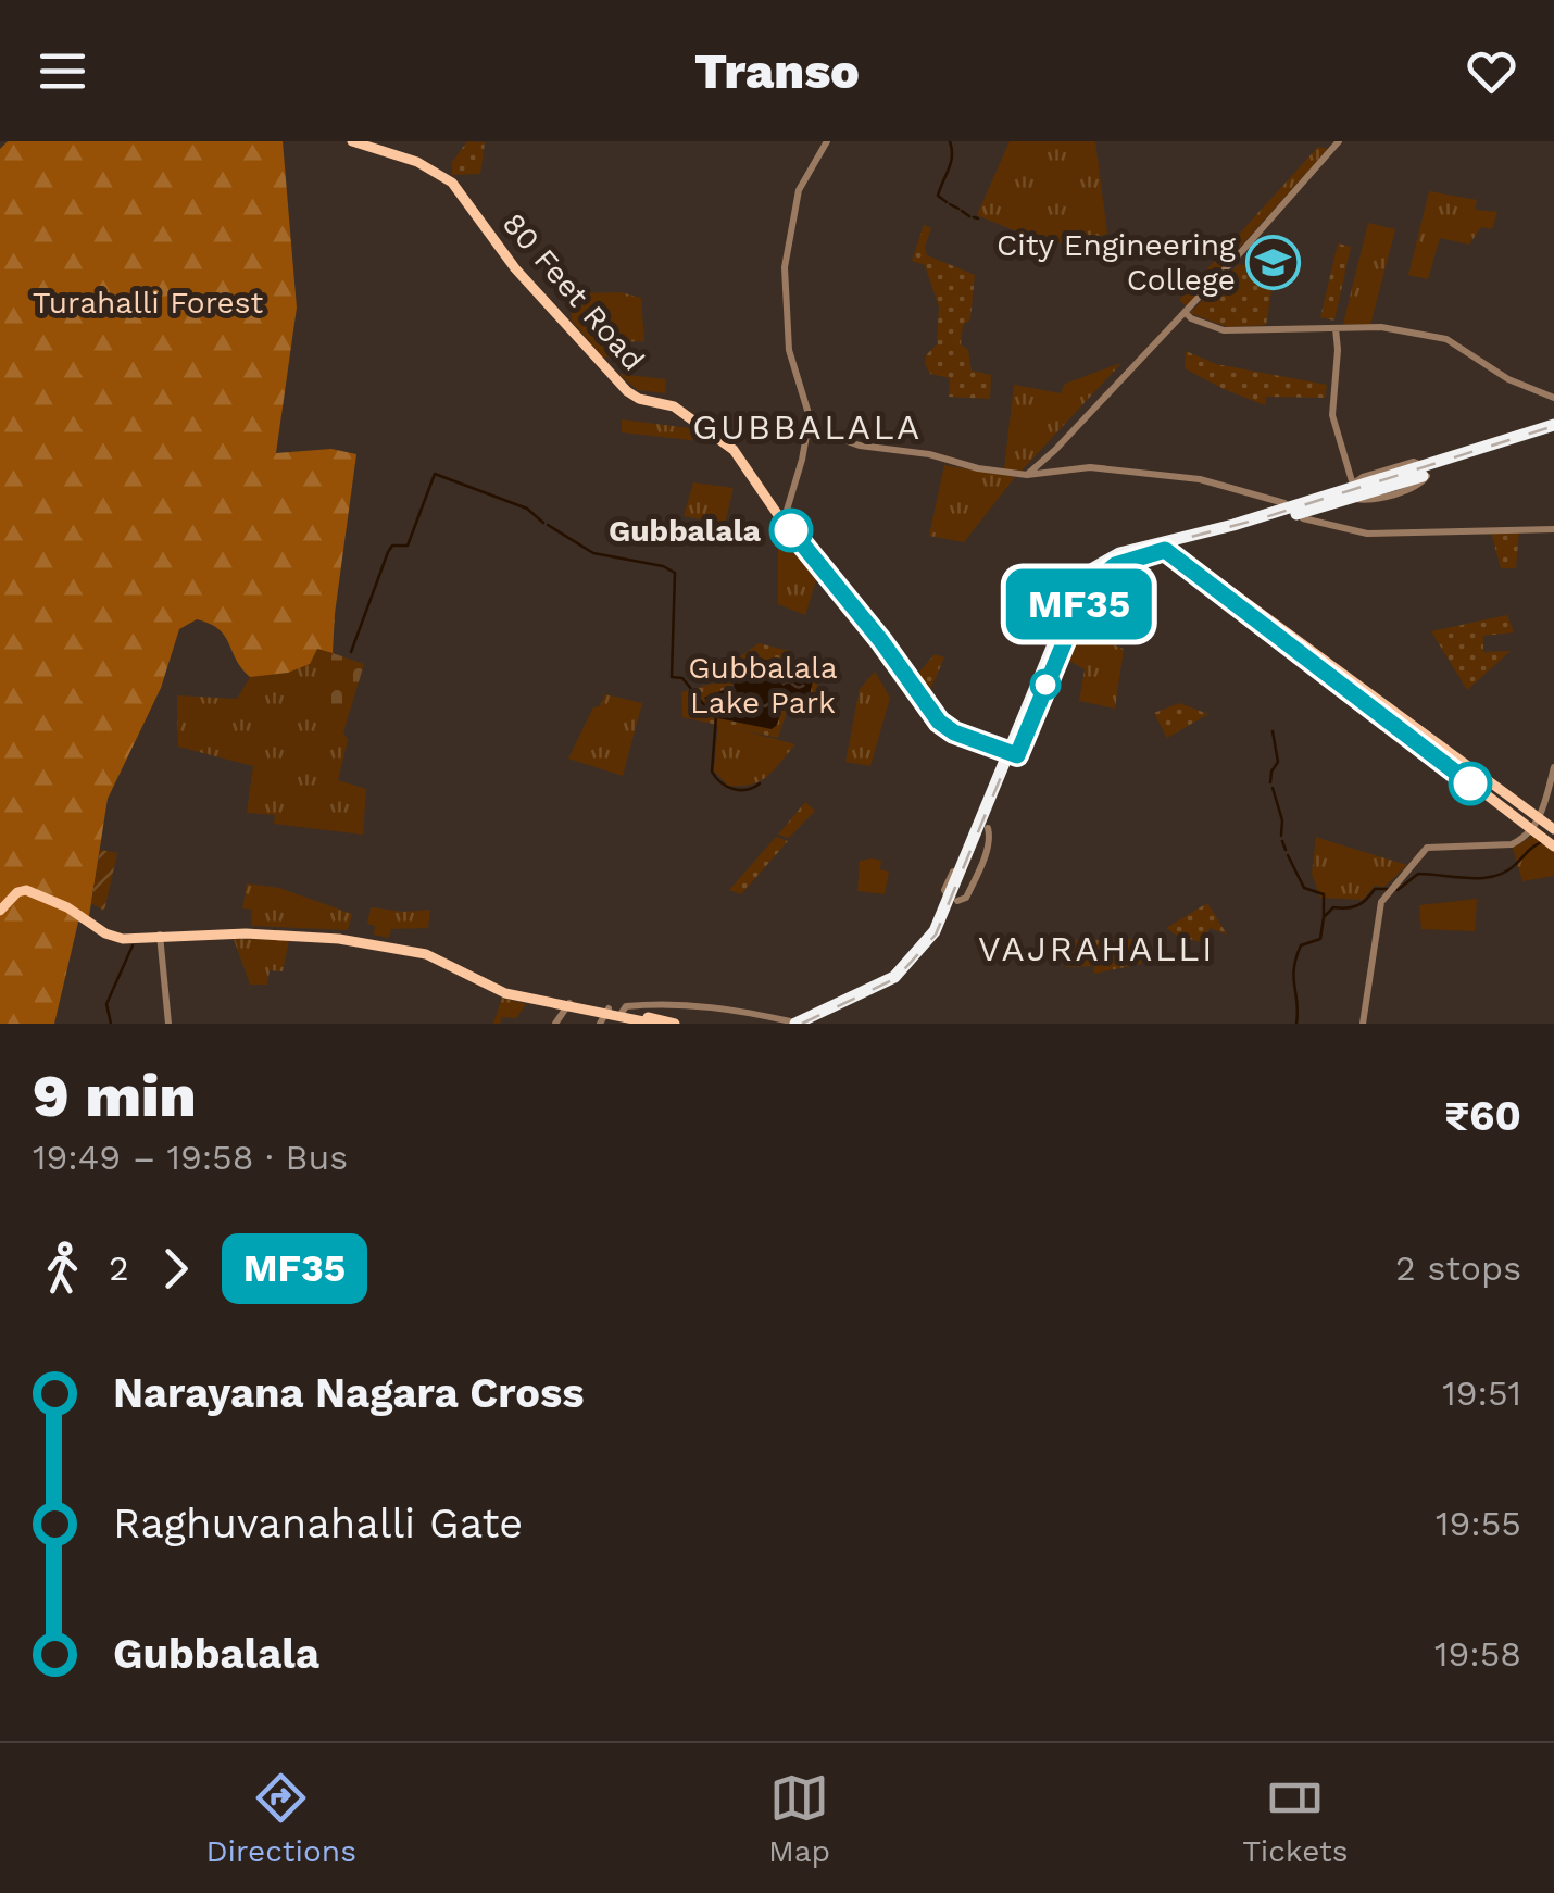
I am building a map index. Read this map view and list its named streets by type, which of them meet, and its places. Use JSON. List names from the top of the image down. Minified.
{"streets":{"main road":["80 Feet Road"]},"districts":["GUBBALALA","VAJRAHALLI"],"parks":["Turahalli Forest","Gubbalala Lake Park"],"places":{"school or university":["City Engineering College"],"other":["Gubbalala"]},"lines":["bus line MF35"],"page":{"header":"Transo","on_map":"MF35","heading":["9 min","19:49 – 19:58 · Bus","₹60"],"legs":["2","MF35","2 stops"],"list":[{"name":"Narayana Nagara Cross","value":"19:51"},{"name":"Raghuvanahalli Gate","value":"19:55"},{"name":"Gubbalala","value":"19:58"}],"tabs":["Directions","Map","Tickets"]}}
